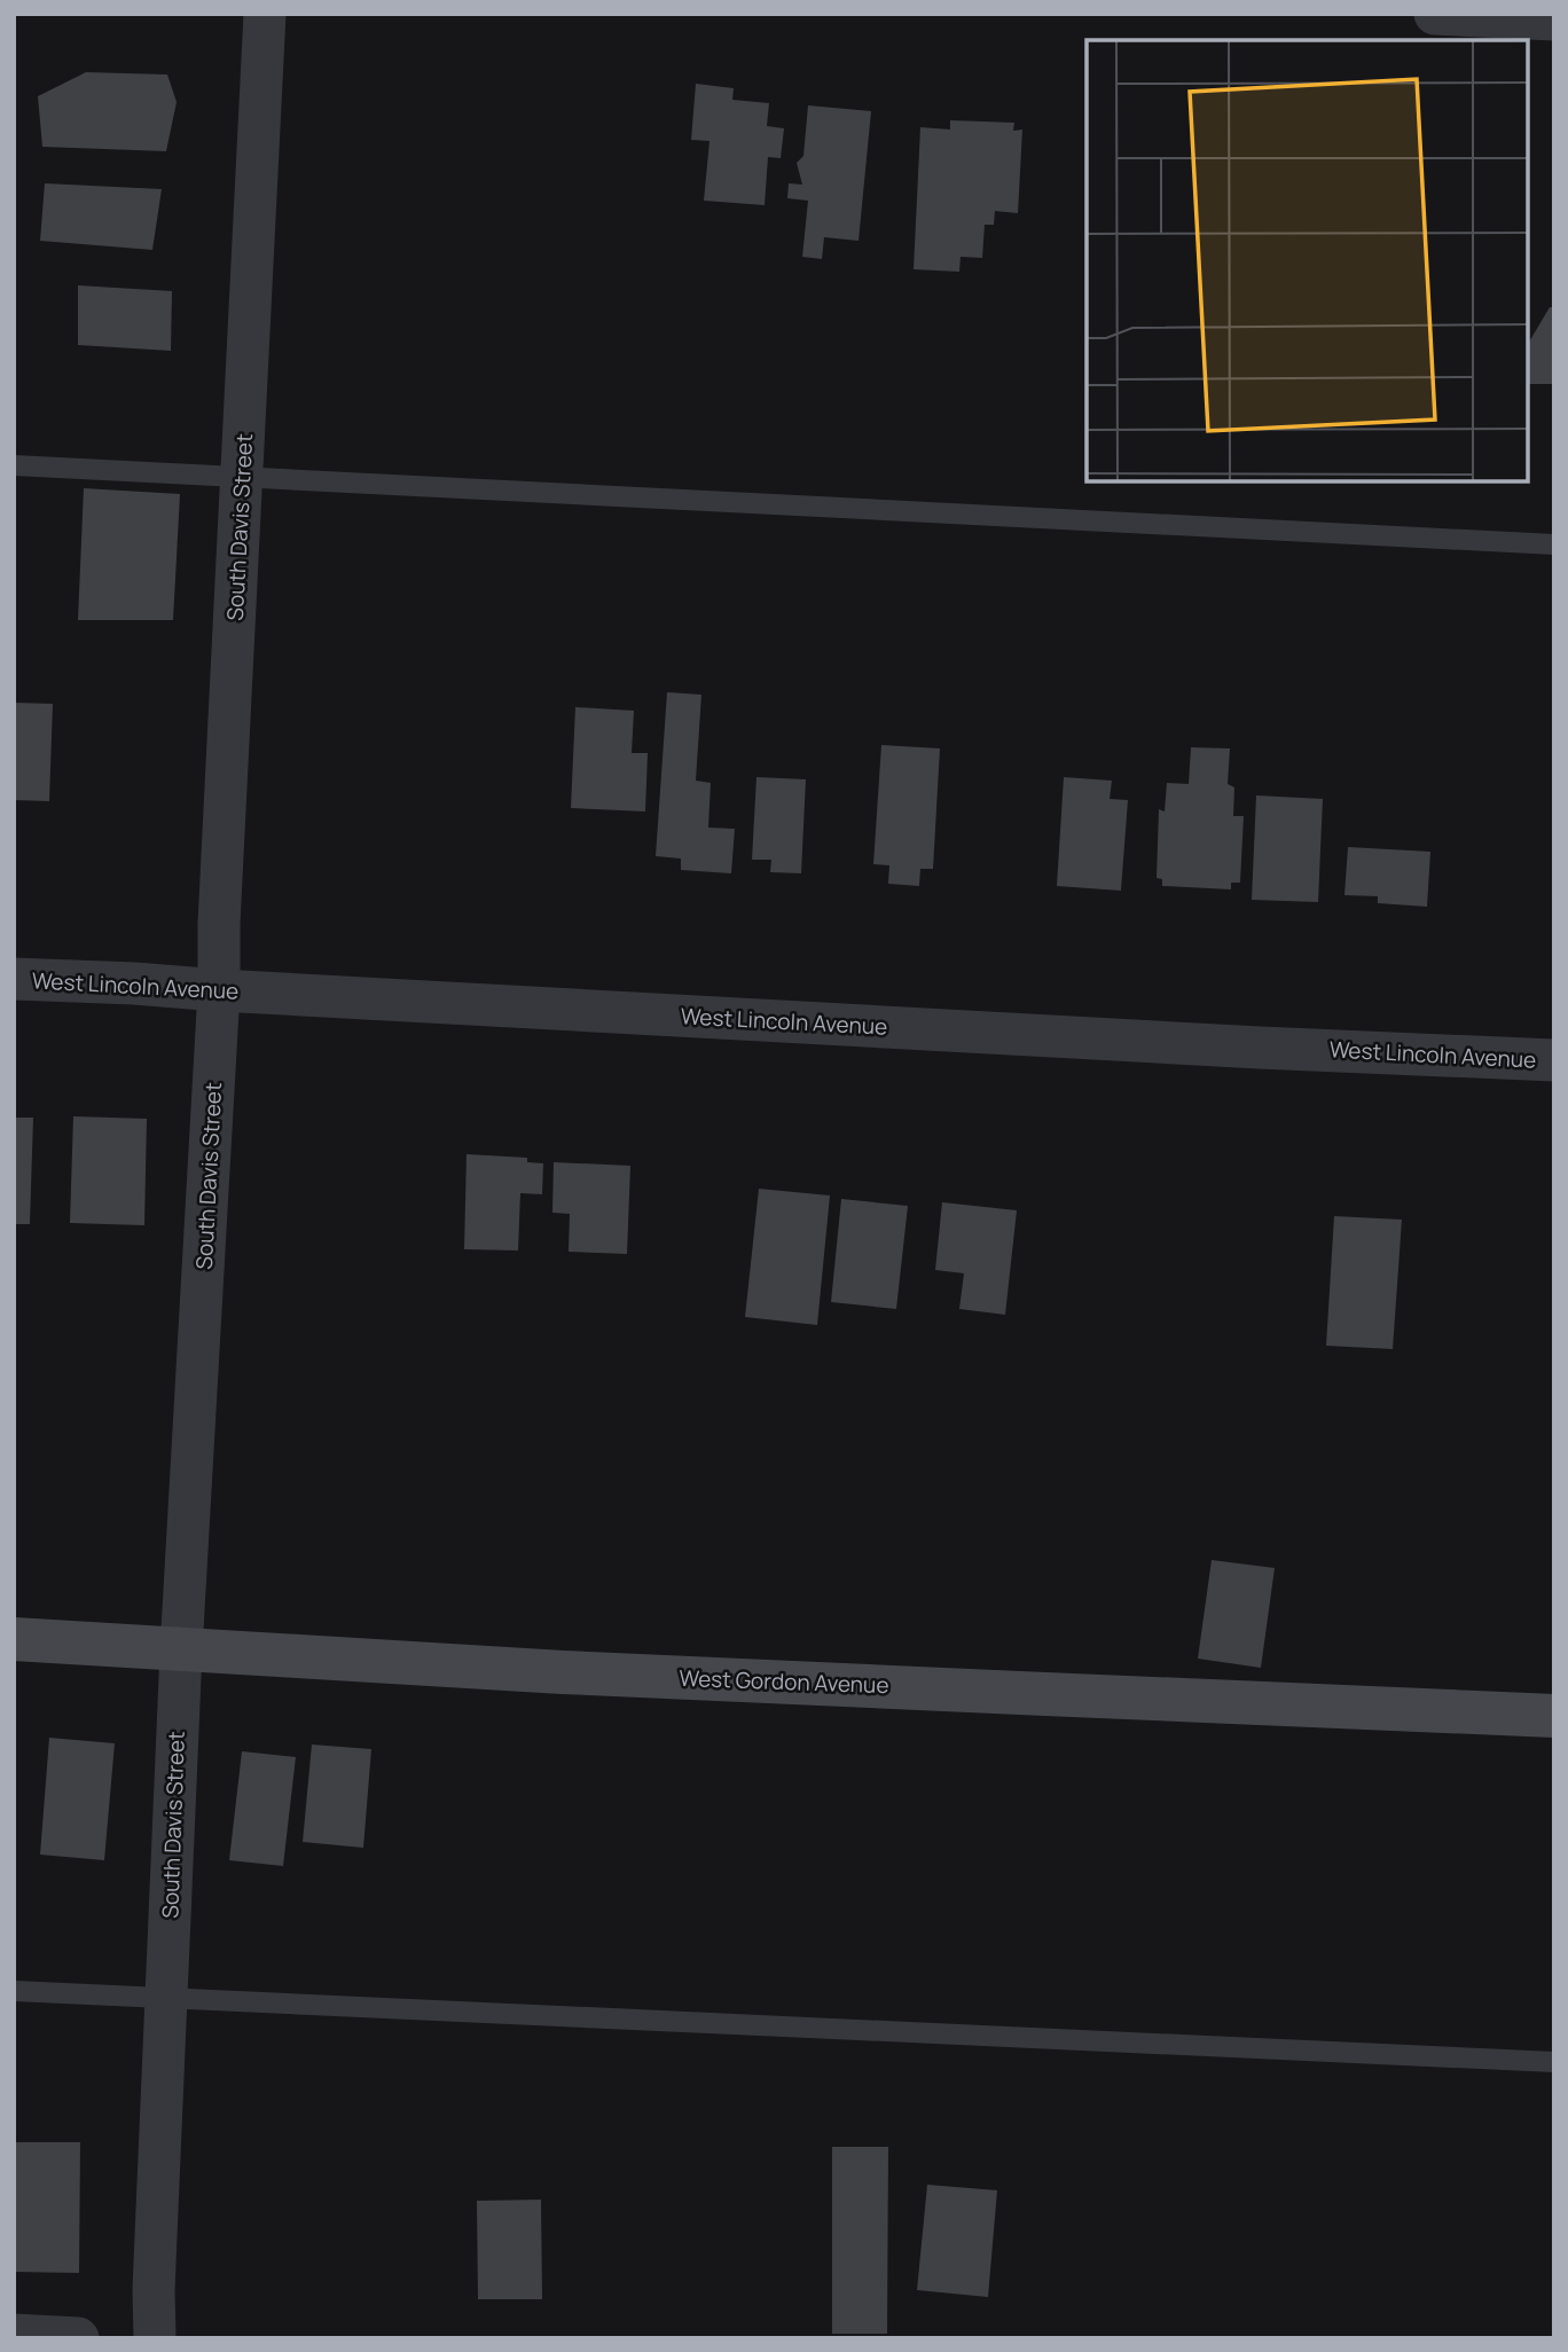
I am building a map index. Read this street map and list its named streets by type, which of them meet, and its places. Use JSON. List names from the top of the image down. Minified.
{"streets":{"street":["South Davis Street","West Lincoln Avenue","West Gordon Avenue"]},"crossings":[["South Davis Street","West Lincoln Avenue"],["South Davis Street","West Gordon Avenue"]]}
